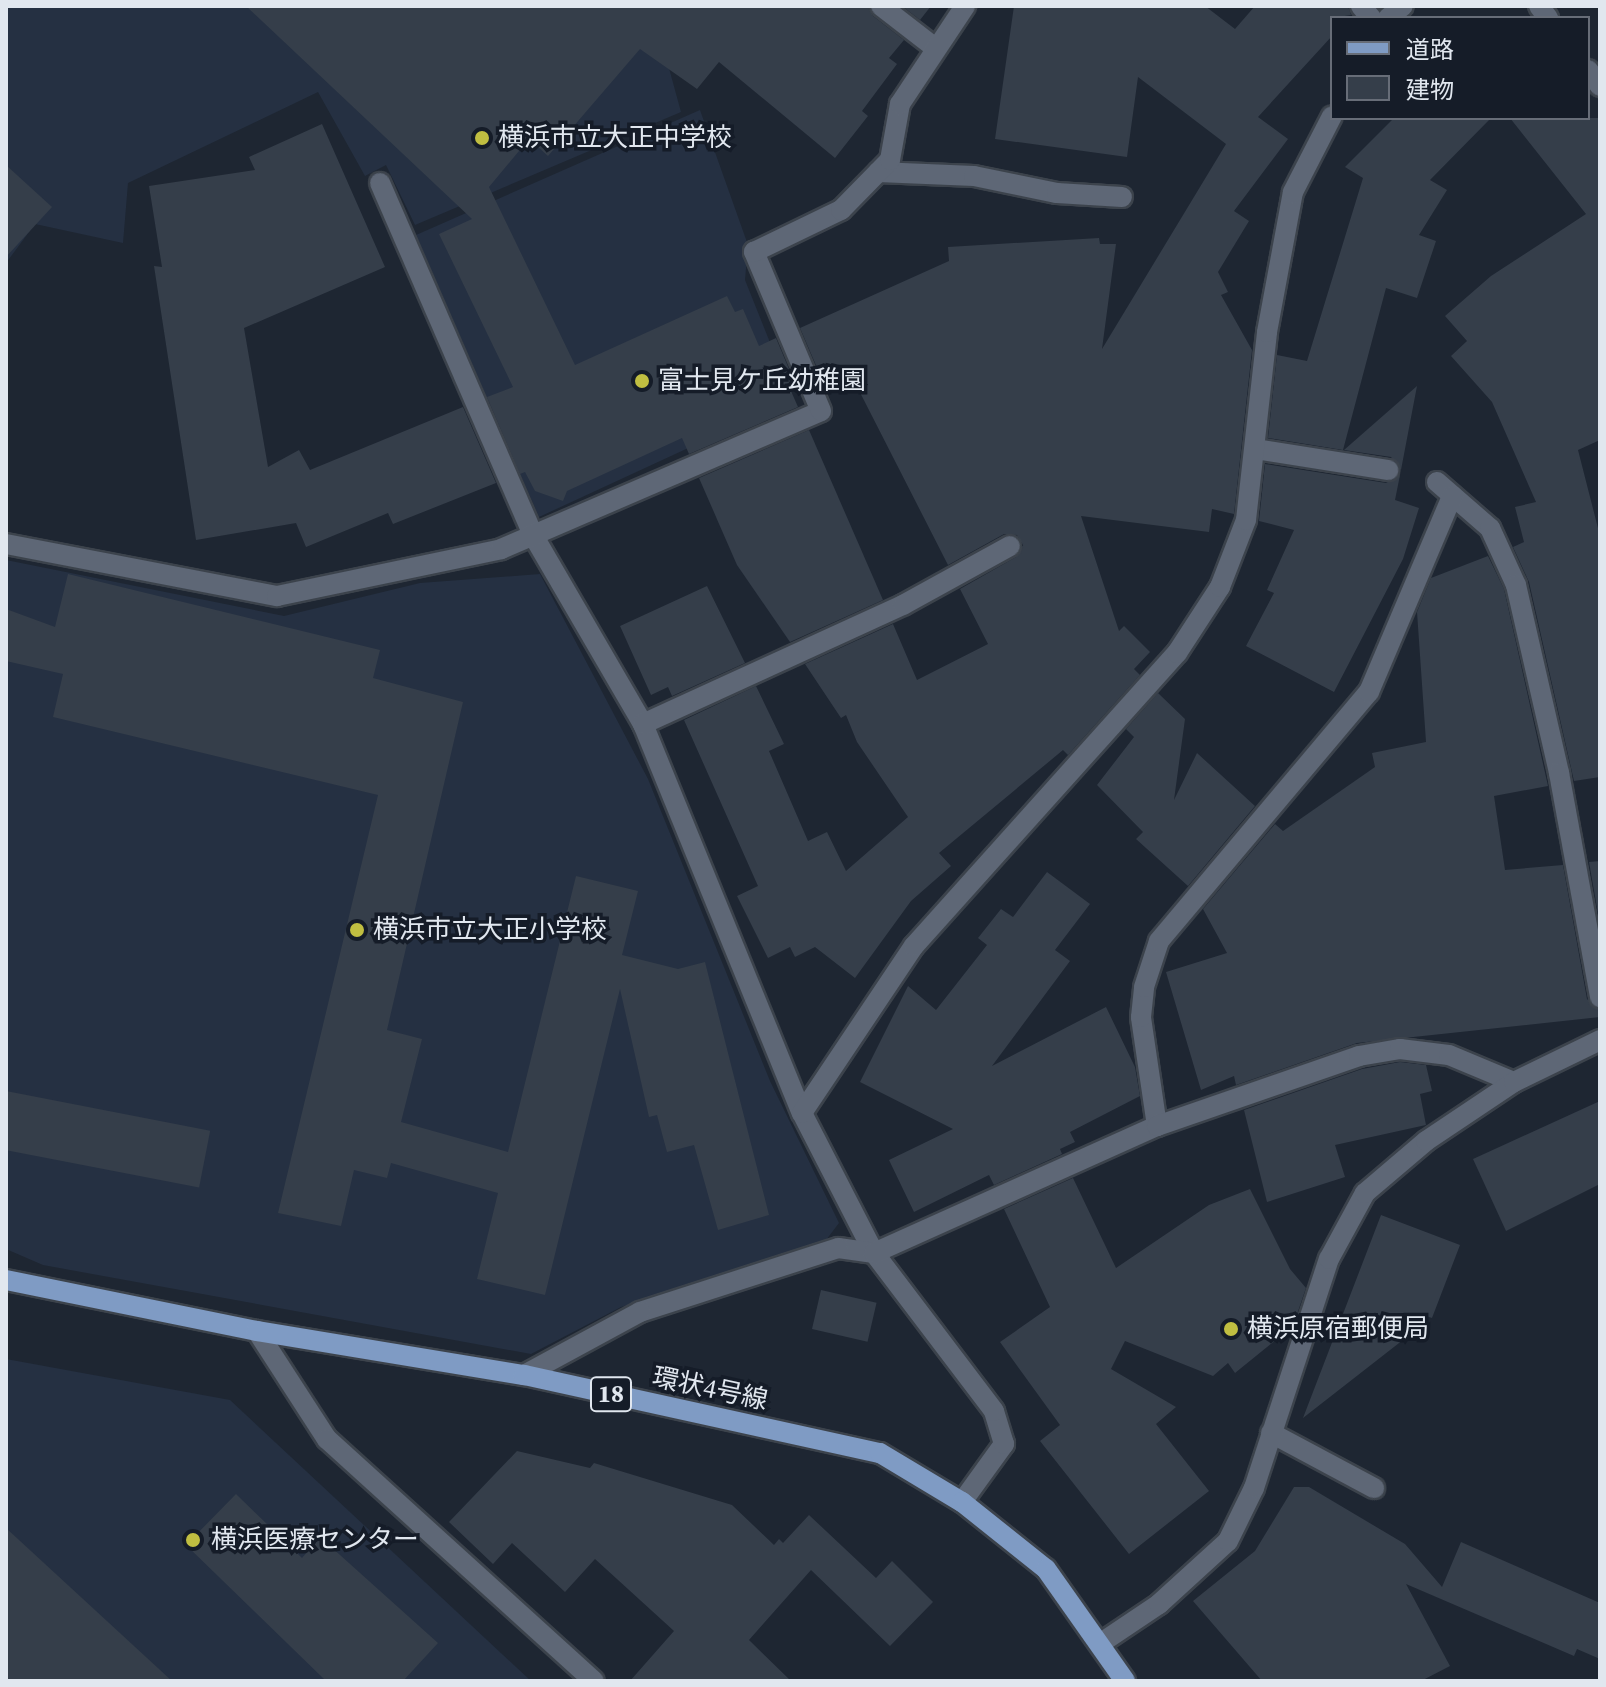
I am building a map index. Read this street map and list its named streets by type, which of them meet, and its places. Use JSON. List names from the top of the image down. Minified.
{"streets":{"main road":["環状4号線","18"]},"places":["横浜市立大正中学校","富士見ケ丘幼稚園","横浜市立大正小学校","横浜原宿郵便局","横浜医療センター"],"legend":["道路","建物"]}
